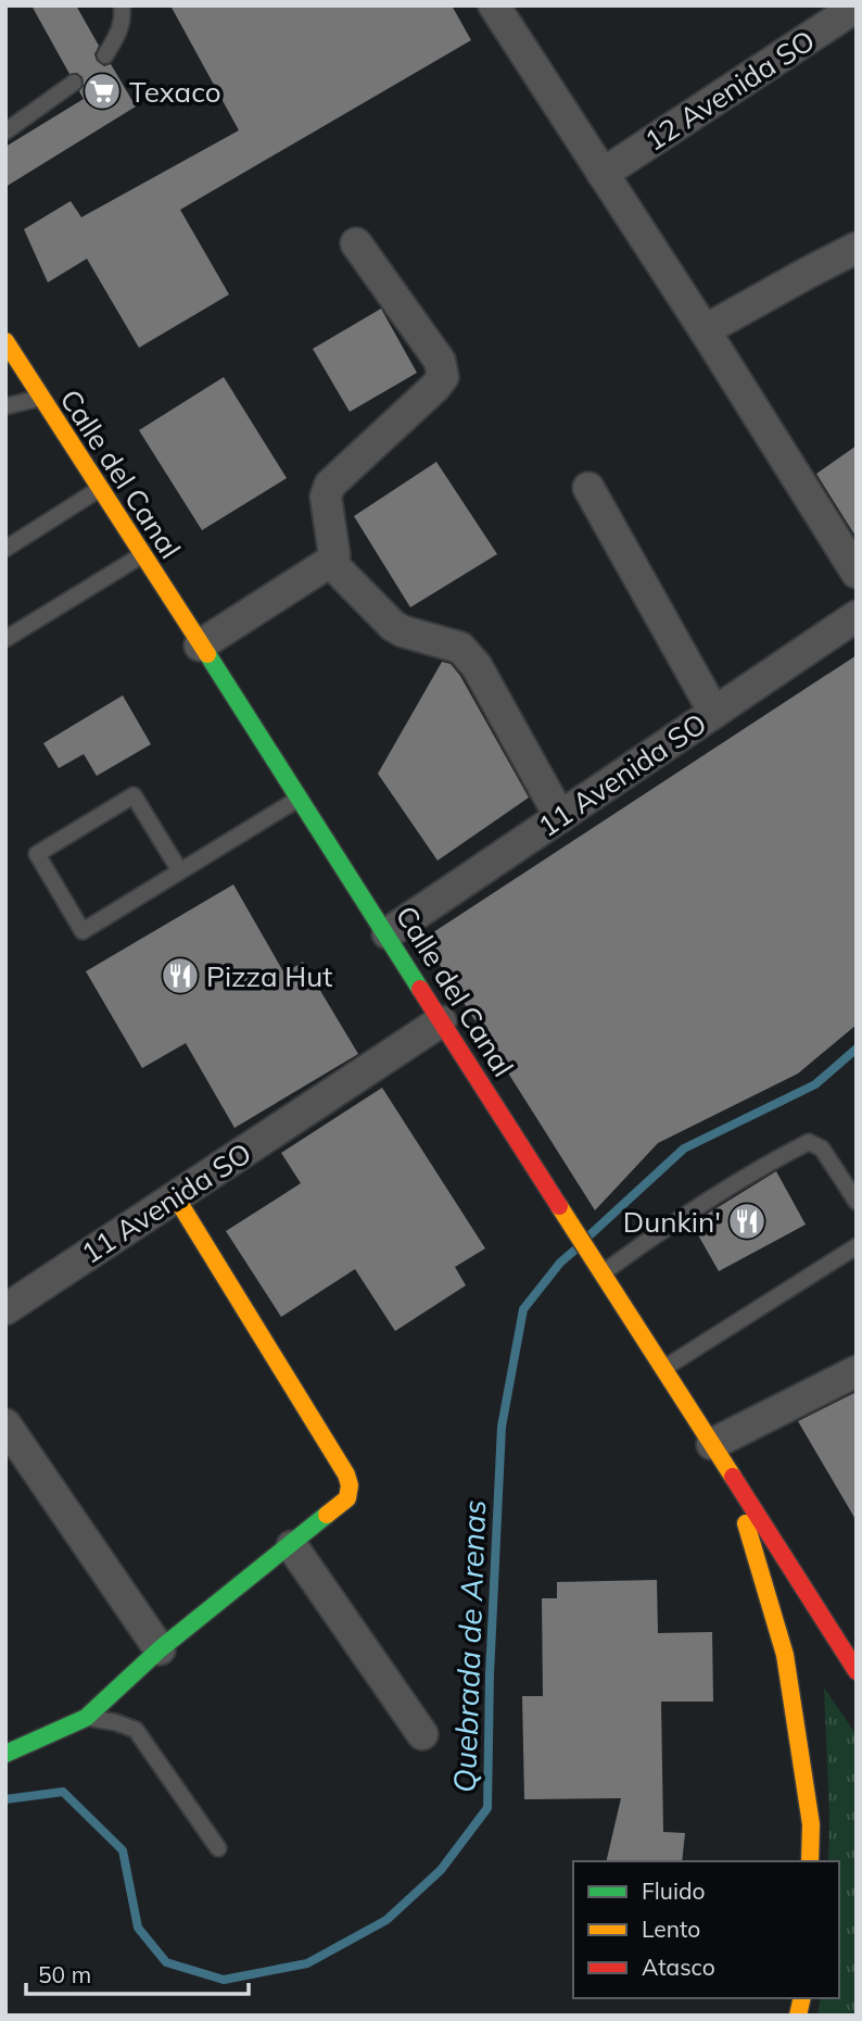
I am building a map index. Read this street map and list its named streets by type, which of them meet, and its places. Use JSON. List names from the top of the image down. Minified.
{"streets":{"main road":["Calle del Canal"],"street":["12 Avenida SO","11 Avenida SO"]},"crossings":[["Calle del Canal","11 Avenida SO"]],"water":["Quebrada de Arenas"],"places":{"supermarket":["Texaco"],"restaurant":["Pizza Hut","Dunkin'"]},"legend":["Fluido","Lento","Atasco"],"scale_bar":"50 m"}
